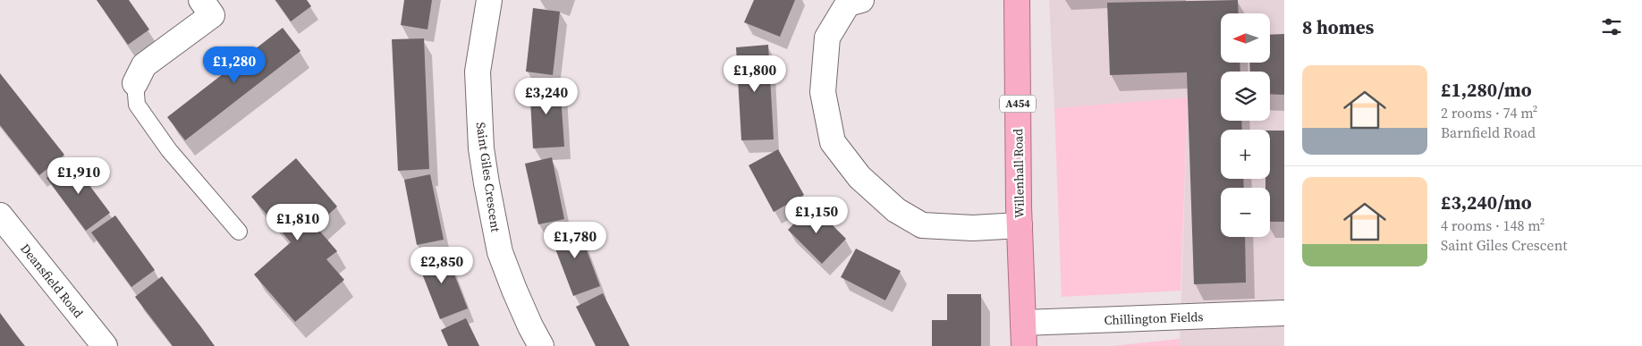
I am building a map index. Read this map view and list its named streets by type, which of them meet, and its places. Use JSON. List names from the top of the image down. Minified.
{"streets":{"highway":["A454","Willenhall Road"],"street":["Saint Giles Crescent","Deansfield Road","Chillington Fields"]},"crossings":[["Willenhall Road","Chillington Fields"]],"north":"left","page":{"heading":"8 homes","map_buttons":["+","−"],"price":["£1,280","£1,800","£3,240","£1,910","£1,150","£1,810","£1,780","£2,850"],"list":[{"name":"£1,280/mo","note":"2 rooms · 74 m² · Barnfield Road"},{"name":"£3,240/mo","note":"4 rooms · 148 m² · Saint Giles Crescent"}]}}
